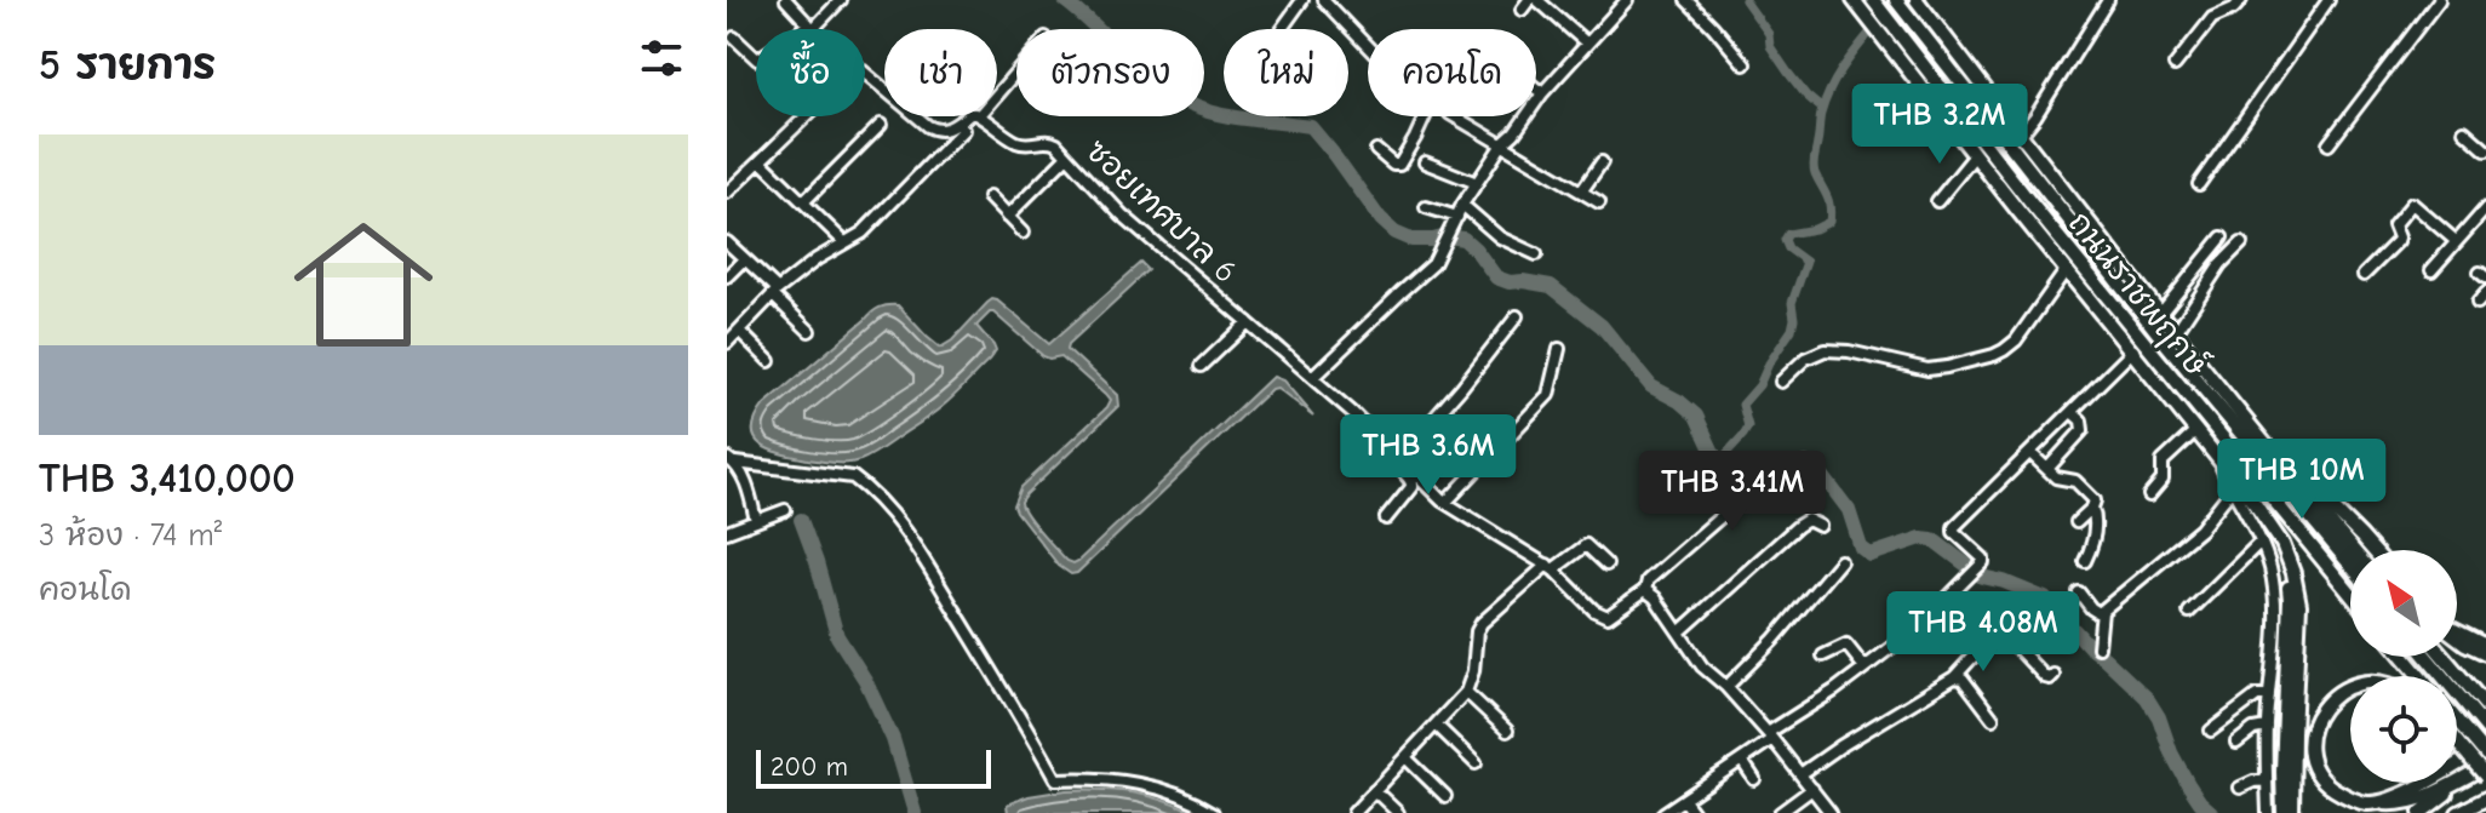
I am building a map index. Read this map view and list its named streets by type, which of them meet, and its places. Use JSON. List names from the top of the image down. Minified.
{"streets":{"main road":["ถนนราชพฤกษ์"],"street":["ซอยเทศบาล 6"]},"scale_bar":"200 m","north":"top left","page":{"heading":"5 รายการ","chip":["ซื้อ","เช่า","ตัวกรอง","ใหม่","คอนโด"],"price":["THB 3.2M","THB 3.6M","THB 10M","THB 3.41M","THB 4.08M"],"list":[{"name":"THB 3,410,000","note":"3 ห้อง · 74 m² · คอนโด"}],"scale":"200 m"}}
